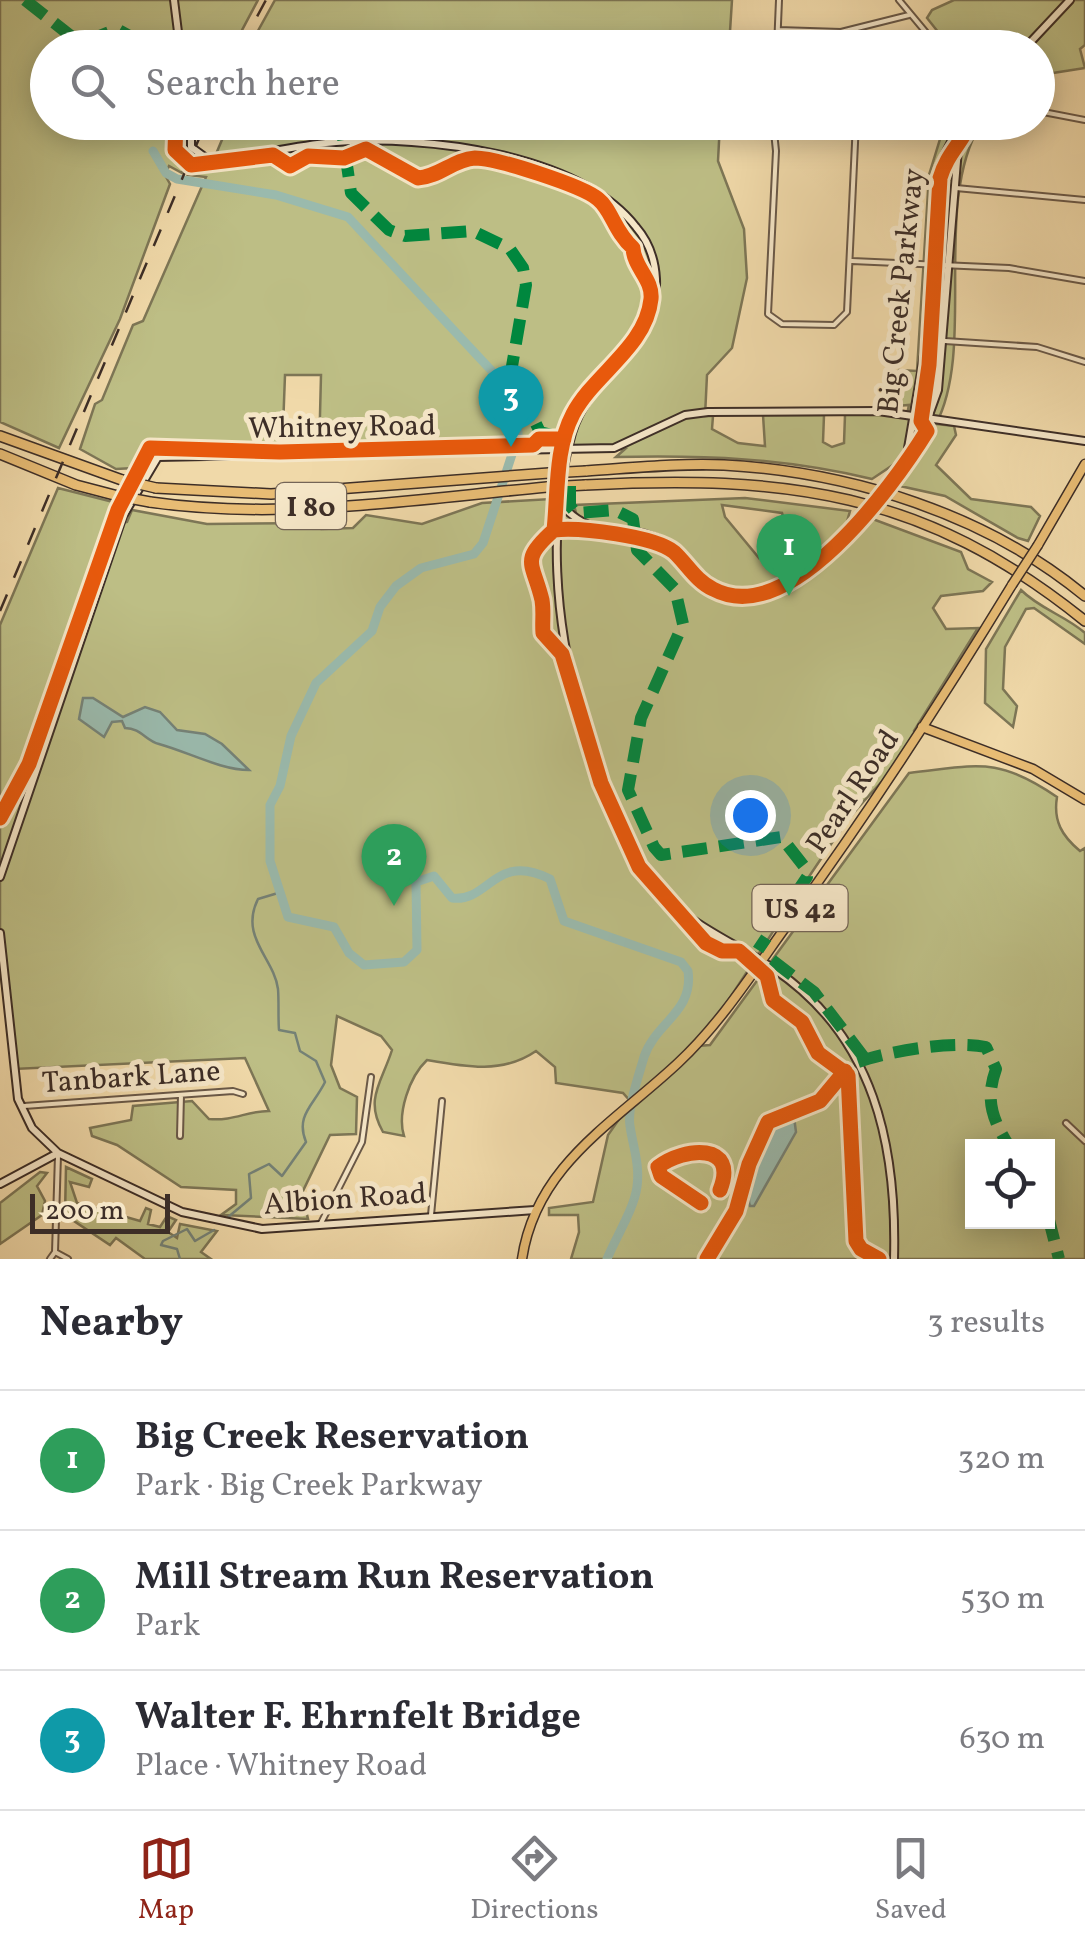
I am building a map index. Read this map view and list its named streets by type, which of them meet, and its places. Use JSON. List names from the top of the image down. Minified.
{"streets":{"highway":["I 80"],"main road":["Pearl Road","US 42"],"street":["Big Creek Parkway","Whitney Road","Tanbark Lane","Albion Road"]},"crossings":[["Big Creek Parkway","Whitney Road"],["Pearl Road","Albion Road"]],"scale_bar":"200 m","page":{"search":"Search here","pins":["3","1","2"],"scale":"200 m","heading":["Nearby","3 results"],"list":[{"mark":"1","name":"Big Creek Reservation","note":"Park · Big Creek Parkway","value":"320 m"},{"mark":"2","name":"Mill Stream Run Reservation","note":"Park","value":"530 m"},{"mark":"3","name":"Walter F. Ehrnfelt Bridge","note":"Place · Whitney Road","value":"630 m"}],"nav":["Map","Directions","Saved"]}}
